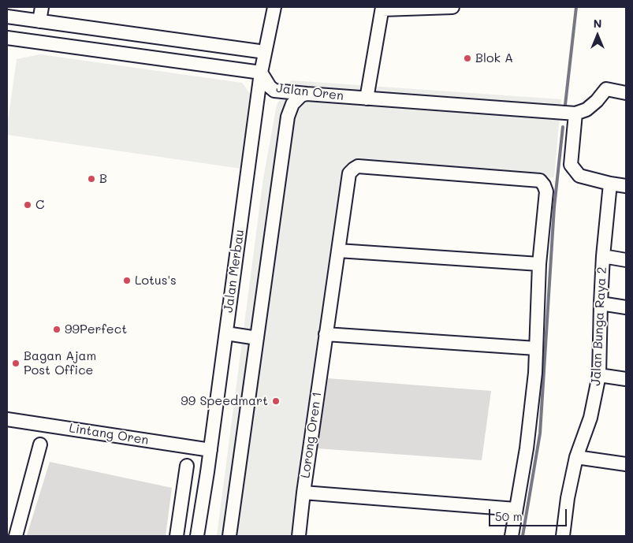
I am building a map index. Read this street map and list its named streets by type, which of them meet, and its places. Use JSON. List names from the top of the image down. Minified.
{"streets":{"street":["Jalan Oren","Jalan Merbau","Jalan Bunga Raya 2","Lintang Oren","Lorong Oren 1"]},"crossings":[["Jalan Oren","Jalan Merbau"],["Jalan Merbau","Lintang Oren"]],"places":["Blok A","B","C","Lotus's","99Perfect","Bagan Ajam Post Office","99 Speedmart"],"scale_bar":"50 m","north":"top"}
